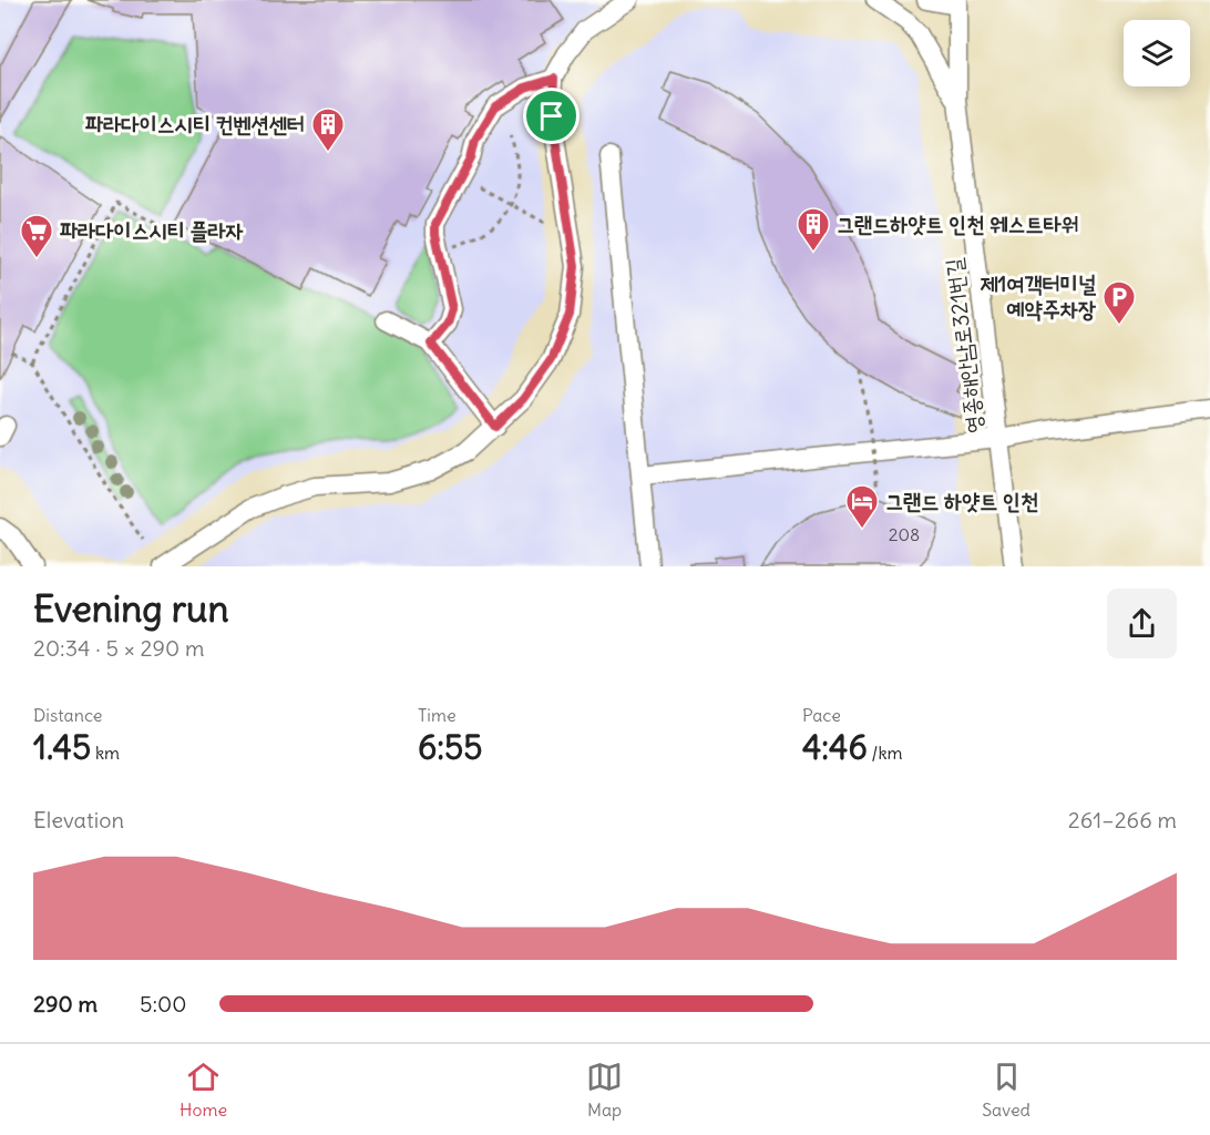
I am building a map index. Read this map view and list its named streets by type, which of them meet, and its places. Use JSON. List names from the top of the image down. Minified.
{"streets":{"street":["영종해안남로321번길"]},"places":{"building":["파라다이스시티 컨벤션센터","그랜드하얏트 인천 웨스트타워"],"supermarket":["파라다이스시티 플라자"],"parking":["제1여객터미널 예약주차장"],"hotel":["그랜드 하얏트 인천"]},"house_numbers":["208"],"page":{"heading":["Evening run","20:34 · 5 × 290 m"],"stats":[["Distance","1.45 km"],["Time","6:55"],["Pace","4:46 /km"]],"chart":["Elevation","261–266 m"],"list":[{"name":"290 m","note":"5:00"}],"tabs":["Home","Map","Saved"]}}
